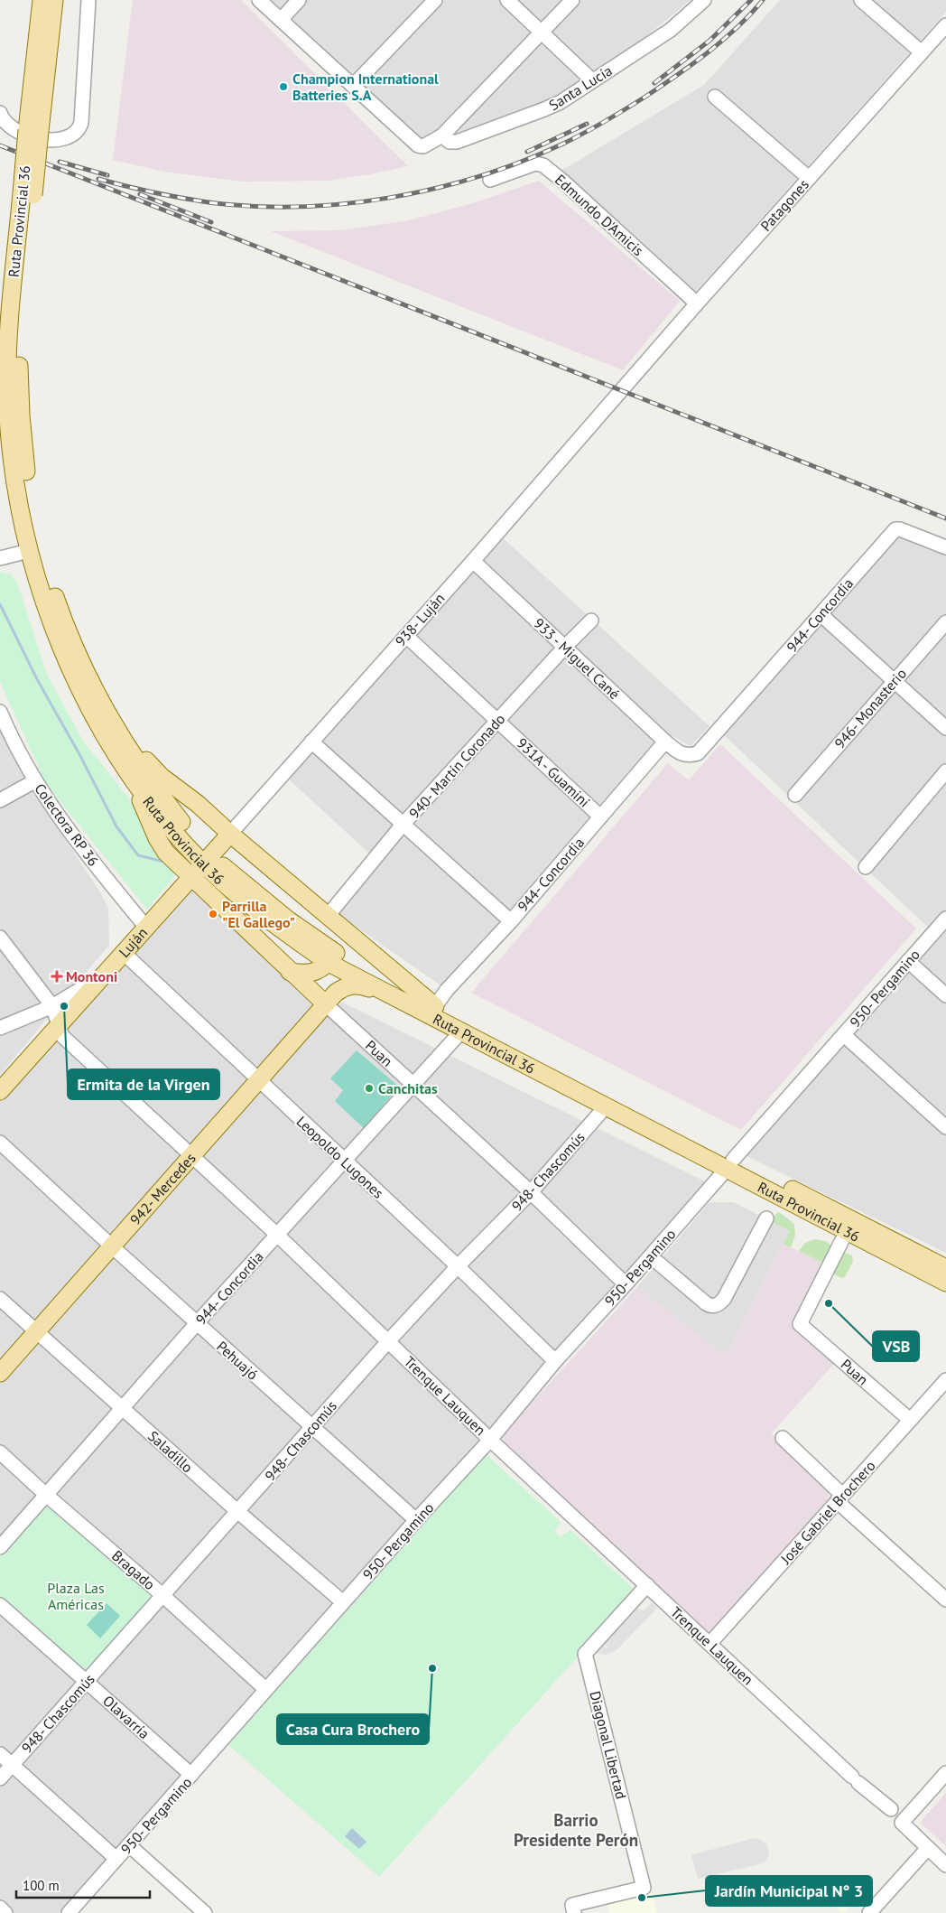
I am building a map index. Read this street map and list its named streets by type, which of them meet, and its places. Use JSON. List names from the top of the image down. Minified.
{"streets":{"main road":["Ruta Provincial 36","Luján","Puan","942- Mercedes"],"street":["Santa Lucía","Patagones","Edmundo D'Amicis","944- Concordia","938- Luján","933 - Miguel Cané","946- Monasterio","940- Martín Coronado","931A - Guaminí","Colectora RP 36","950- Pergamino","Leopoldo Lugones","948- Chascomús","Pehuajó","Trenque Lauquen","Saladillo","José Gabriel Brochero","Bragado","Olavarría","Diagonal Libertad"]},"crossings":[["Patagones","Edmundo D'Amicis"],["Patagones","938- Luján"],["Ruta Provincial 36","944- Concordia"],["Ruta Provincial 36","Luján"],["Ruta Provincial 36","950- Pergamino"],["Ruta Provincial 36","Puan"],["Ruta Provincial 36","948- Chascomús"],["Ruta Provincial 36","942- Mercedes"],["944- Concordia","933 - Miguel Cané"],["944- Concordia","931A - Guaminí"],["944- Concordia","Puan"],["944- Concordia","Leopoldo Lugones"],["944- Concordia","Pehuajó"],["944- Concordia","Trenque Lauquen"],["944- Concordia","Saladillo"],["944- Concordia","Bragado"],["938- Luján","933 - Miguel Cané"],["938- Luján","931A - Guaminí"],["938- Luján","Luján"],["933 - Miguel Cané","940- Martín Coronado"],["940- Martín Coronado","931A - Guaminí"],["Colectora RP 36","Luján"],["Luján","Puan"],["Luján","Leopoldo Lugones"],["Luján","Trenque Lauquen"],["950- Pergamino","Puan"],["950- Pergamino","Leopoldo Lugones"],["950- Pergamino","Pehuajó"],["950- Pergamino","Trenque Lauquen"],["950- Pergamino","Saladillo"],["950- Pergamino","Bragado"],["950- Pergamino","Olavarría"],["Puan","948- Chascomús"],["Puan","942- Mercedes"],["Puan","José Gabriel Brochero"],["Leopoldo Lugones","948- Chascomús"],["Leopoldo Lugones","942- Mercedes"],["948- Chascomús","Pehuajó"],["948- Chascomús","Trenque Lauquen"],["948- Chascomús","Saladillo"],["948- Chascomús","Bragado"],["948- Chascomús","Olavarría"],["942- Mercedes","Pehuajó"],["942- Mercedes","Trenque Lauquen"],["942- Mercedes","Saladillo"],["Trenque Lauquen","José Gabriel Brochero"],["Trenque Lauquen","Diagonal Libertad"]],"districts":["Barrio Presidente Perón"],"parks":["Plaza Las Américas"],"places":{"other":["Champion International Batteries S.A","Parrilla \"El Gallego\"","Ermita de la Virgen","Canchitas","VSB","Casa Cura Brochero","Jardín Municipal N° 3"],"health":["Montoni"]},"scale_bar":"100 m"}
